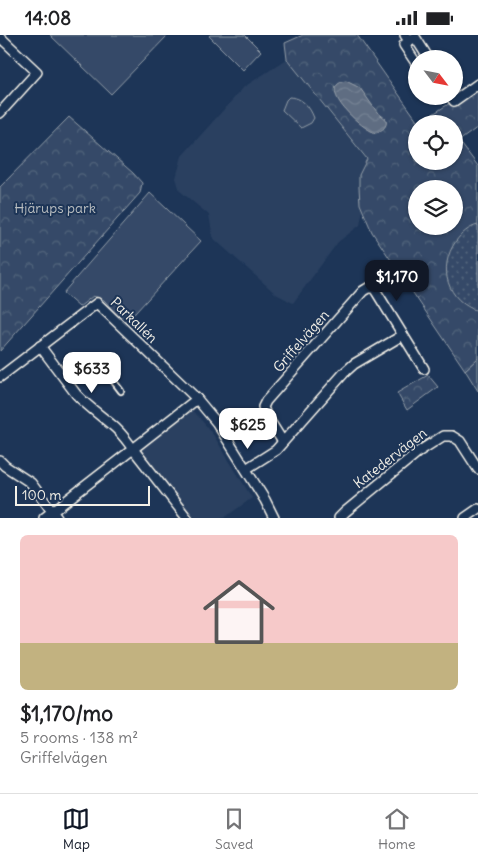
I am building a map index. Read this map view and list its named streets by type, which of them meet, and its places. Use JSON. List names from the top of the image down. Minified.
{"streets":{"street":["Parkallén","Griffelvägen","Katedervägen"]},"parks":["Hjärups park"],"scale_bar":"100 m","north":"bottom right","page":{"status":"14:08","price":["$1,170","$633","$625"],"scale":"100 m","list":[{"name":"$1,170/mo","note":"5 rooms · 138 m² · Griffelvägen"}],"tabs":["Map","Saved","Home"]}}
